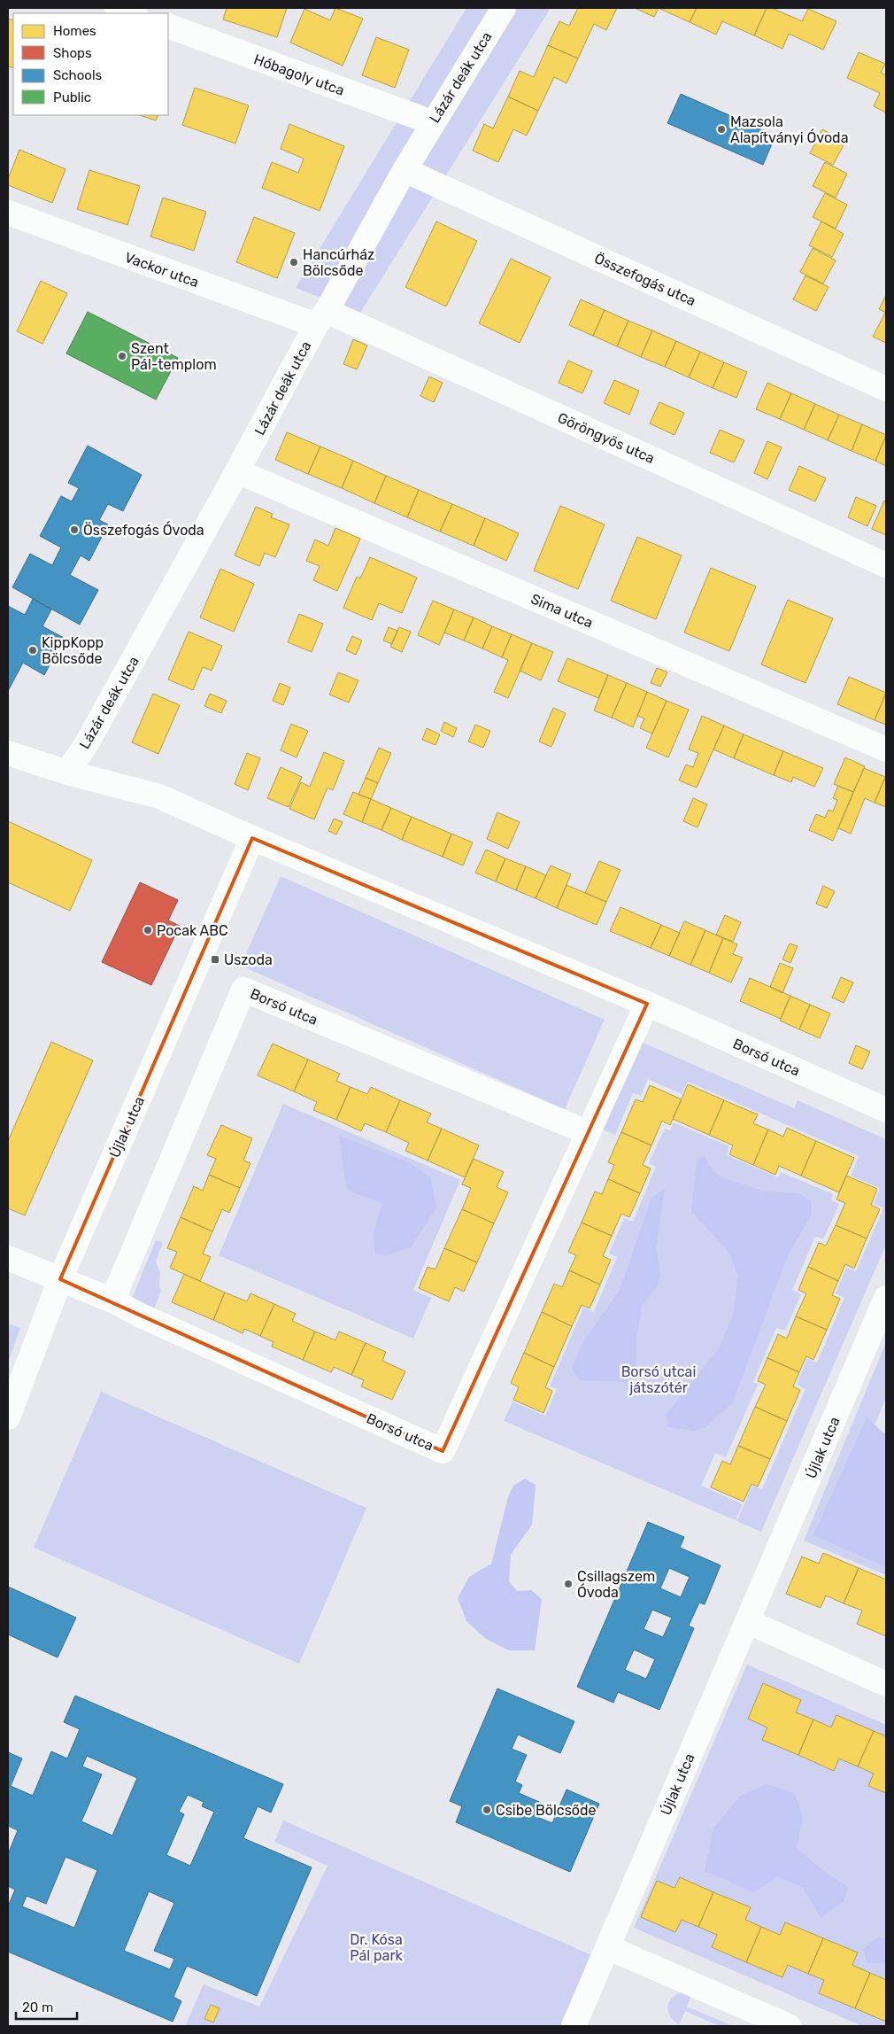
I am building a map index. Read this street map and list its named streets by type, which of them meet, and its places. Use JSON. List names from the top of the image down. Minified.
{"streets":{"street":["Hóbagoly utca","Lázár deák utca","Vackor utca","Összefogás utca","Göröngyös utca","Sima utca","Borsó utca","Újlak utca"]},"crossings":[["Hóbagoly utca","Lázár deák utca"],["Lázár deák utca","Vackor utca"],["Lázár deák utca","Összefogás utca"],["Lázár deák utca","Göröngyös utca"],["Lázár deák utca","Sima utca"],["Lázár deák utca","Borsó utca"],["Vackor utca","Göröngyös utca"],["Borsó utca","Újlak utca"]],"parks":["Borsó utcai játszótér","Dr. Kósa Pál park"],"places":{"other":["Mazsola Alapítványi Óvoda","Hancúrház Bölcsőde","Szent Pál-templom","Összefogás Óvoda","KippKopp Bölcsőde","Pocak ABC","Csillagszem Óvoda","Csibe Bölcsőde"],"transit":["Uszoda"]},"legend":["Homes","Shops","Schools","Public"],"scale_bar":"20 m"}
